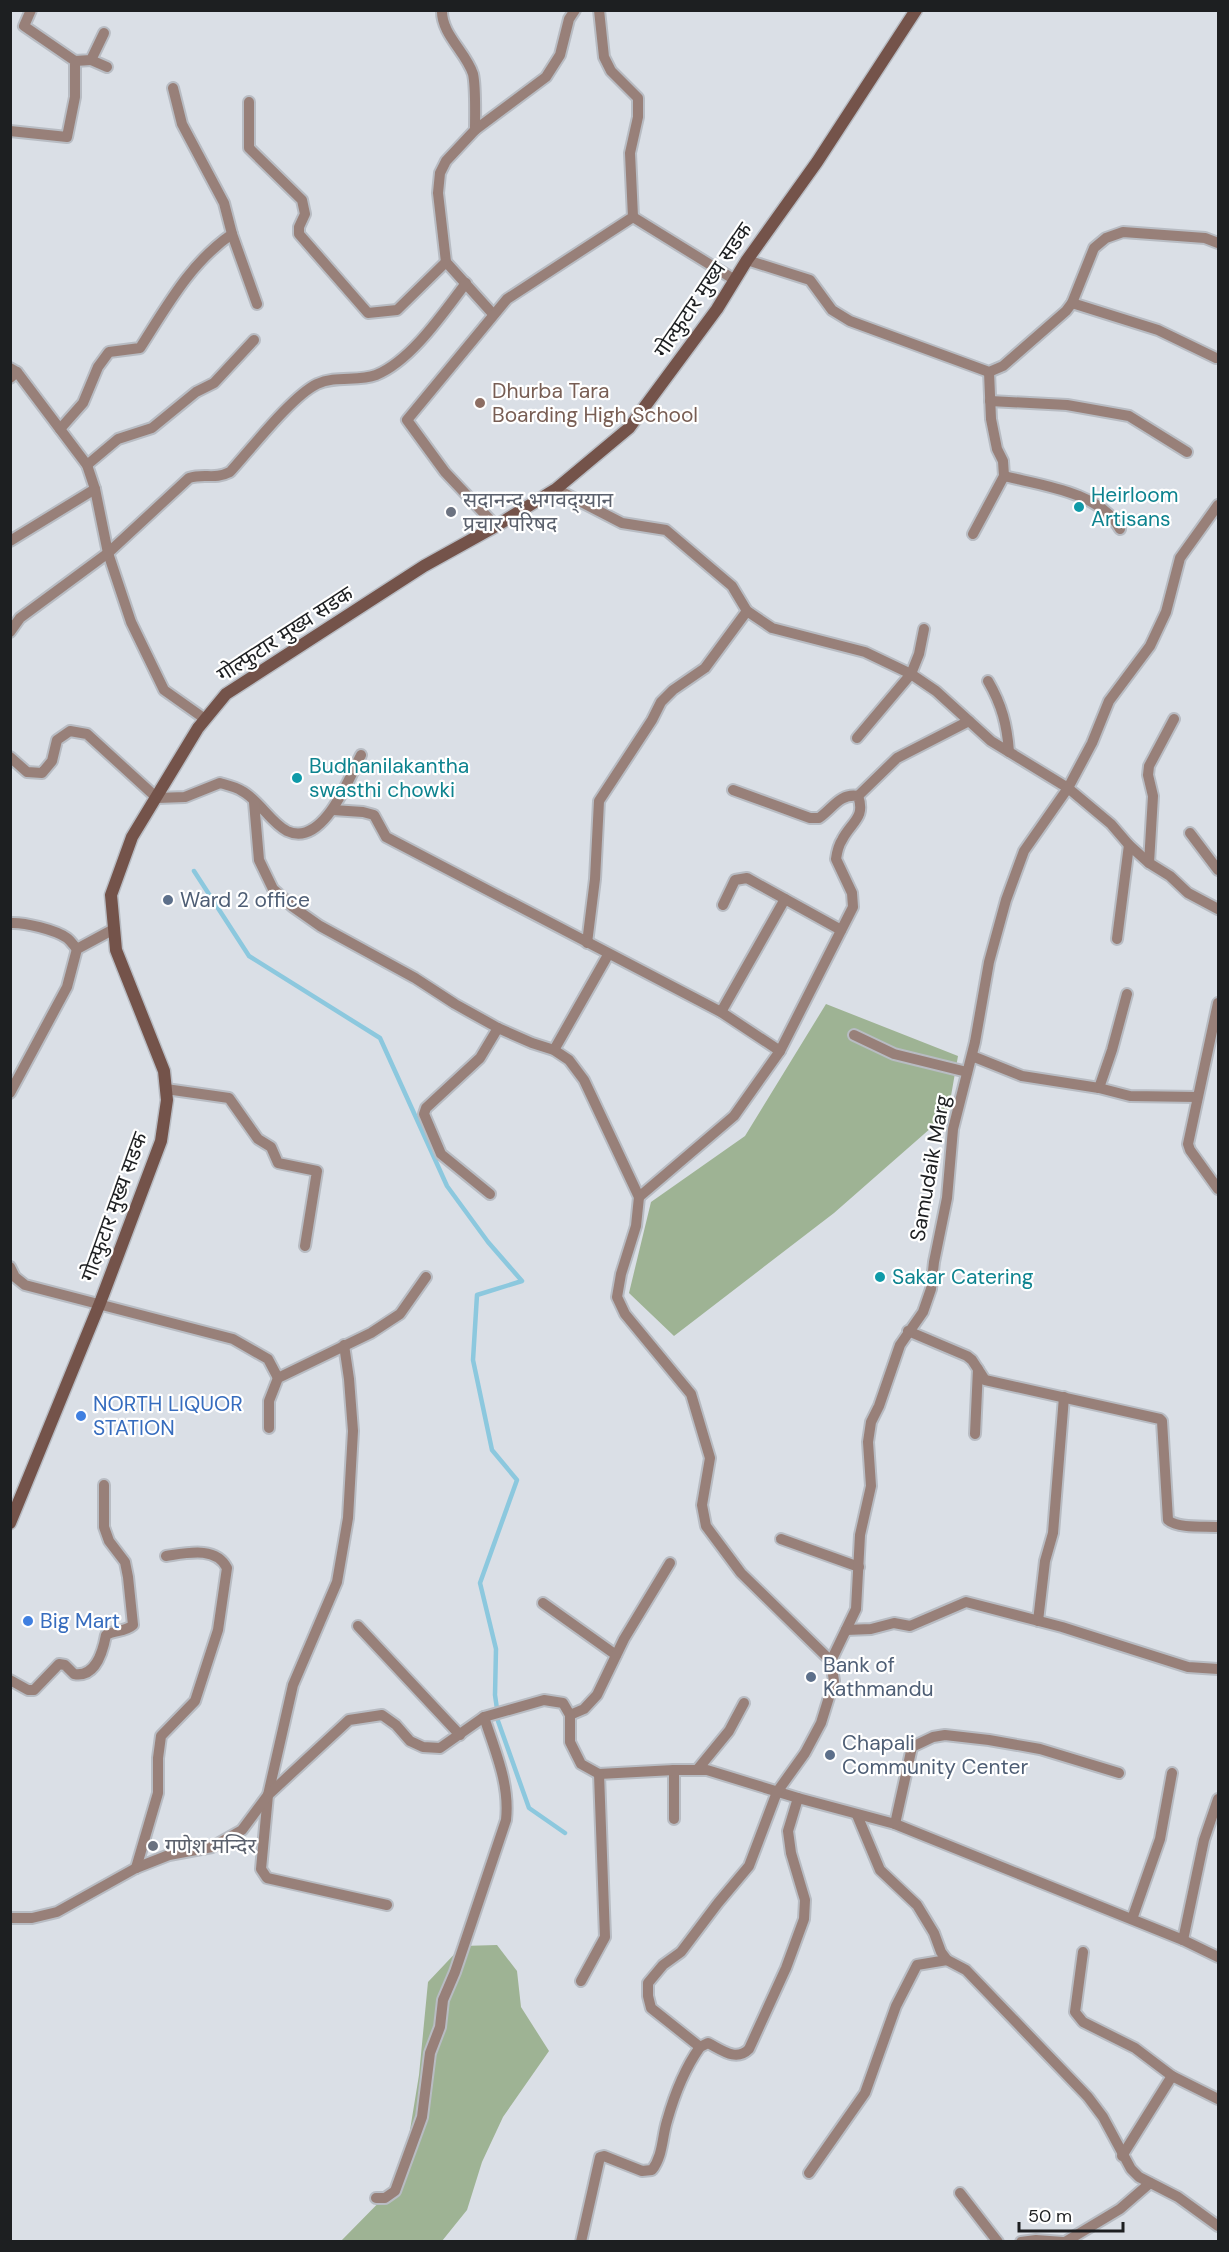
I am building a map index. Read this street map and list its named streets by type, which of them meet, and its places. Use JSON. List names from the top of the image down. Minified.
{"streets":{"main road":["गोल्फुटार मुख्य सडक"],"street":["Samudaik Marg"]},"places":["Dhurba Tara Boarding High School","Heirloom Artisans","सदानन्द भगवद्ग्यान प्रचार परिषद","Budhanilakantha swasthi chowki","Ward 2 office","Sakar Catering","NORTH LIQUOR STATION","Big Mart","Bank of Kathmandu","Chapali Community Center","गणेश मन्दिर"],"scale_bar":"50 m"}
